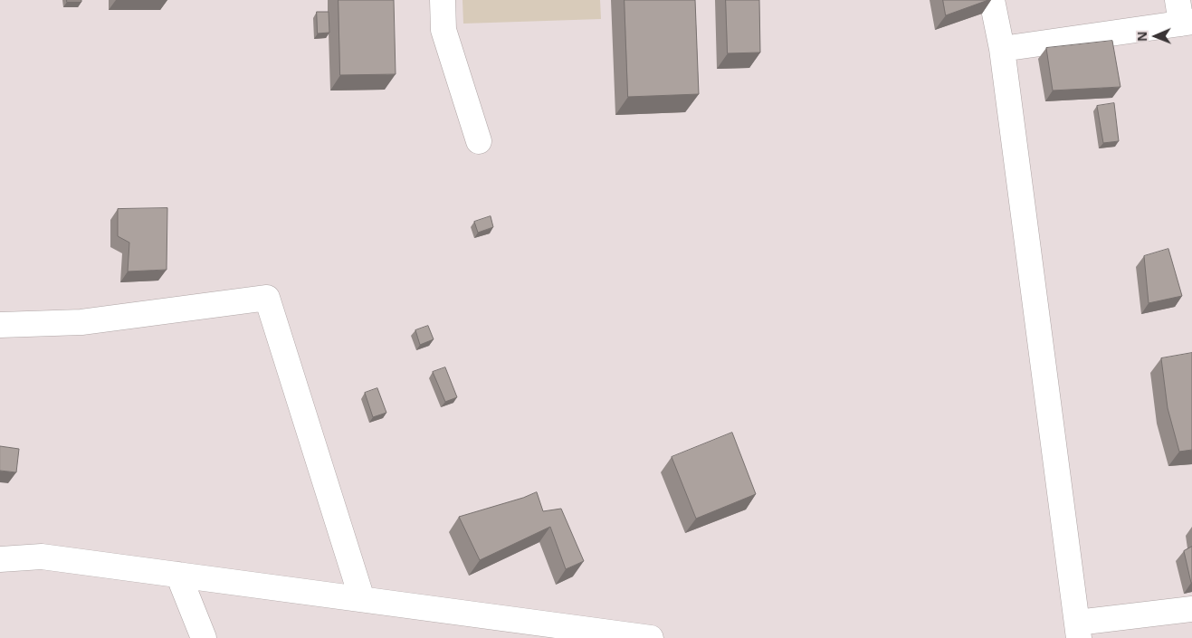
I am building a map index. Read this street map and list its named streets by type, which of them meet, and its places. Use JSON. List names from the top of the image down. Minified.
{"north":"left"}
